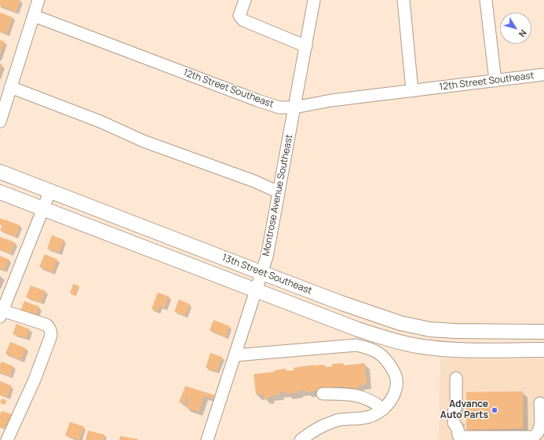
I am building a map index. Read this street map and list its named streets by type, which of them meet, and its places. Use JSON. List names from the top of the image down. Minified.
{"streets":{"main road":["13th Street Southeast"],"street":["12th Street Southeast","Montrose Avenue Southeast"]},"crossings":[["12th Street Southeast","Montrose Avenue Southeast"],["Montrose Avenue Southeast","13th Street Southeast"]],"places":["Advance Auto Parts"],"north":"bottom right"}
